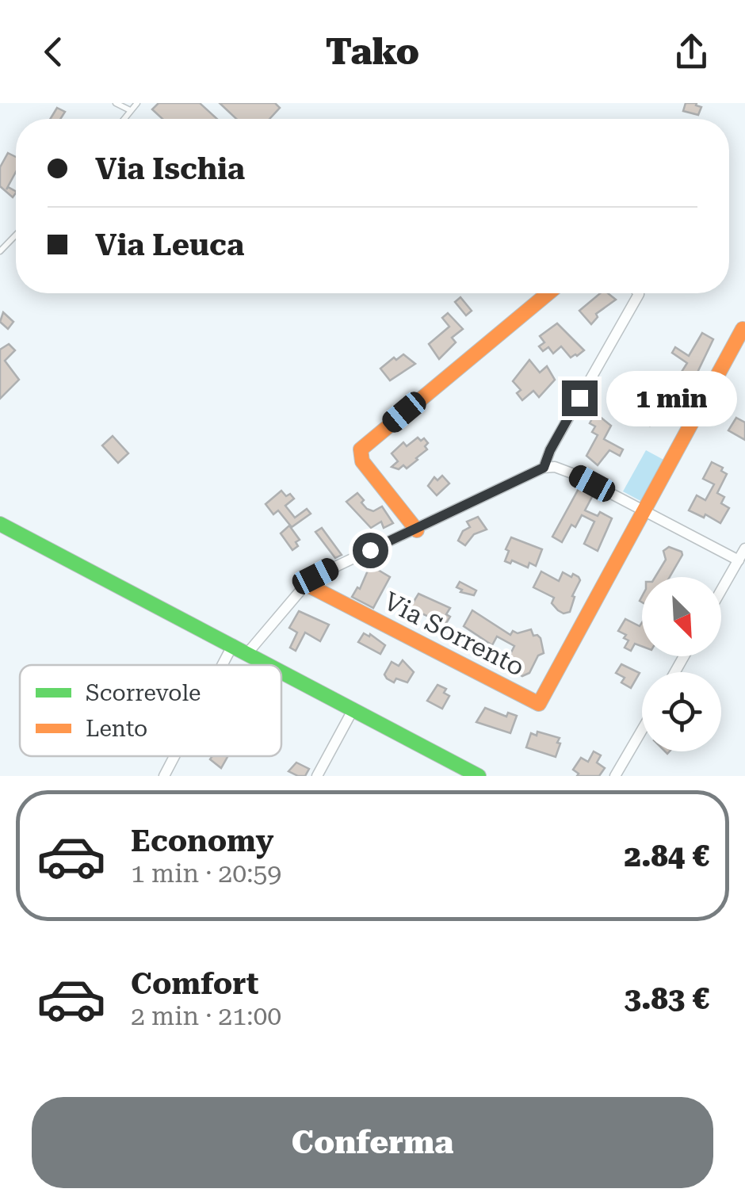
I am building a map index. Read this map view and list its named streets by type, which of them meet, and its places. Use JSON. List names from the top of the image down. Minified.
{"streets":{"street":["Via Sorrento"]},"legend":["Scorrevole","Lento"],"north":"bottom right","page":{"header":"Tako","banner":["Via Ischia","Via Leuca"],"bubble":"1 min","list":[{"name":"Economy","note":"1 min · 20:59","value":"2.84 €"},{"name":"Comfort","note":"2 min · 21:00","value":"3.83 €"}],"buttons":"Conferma"}}
